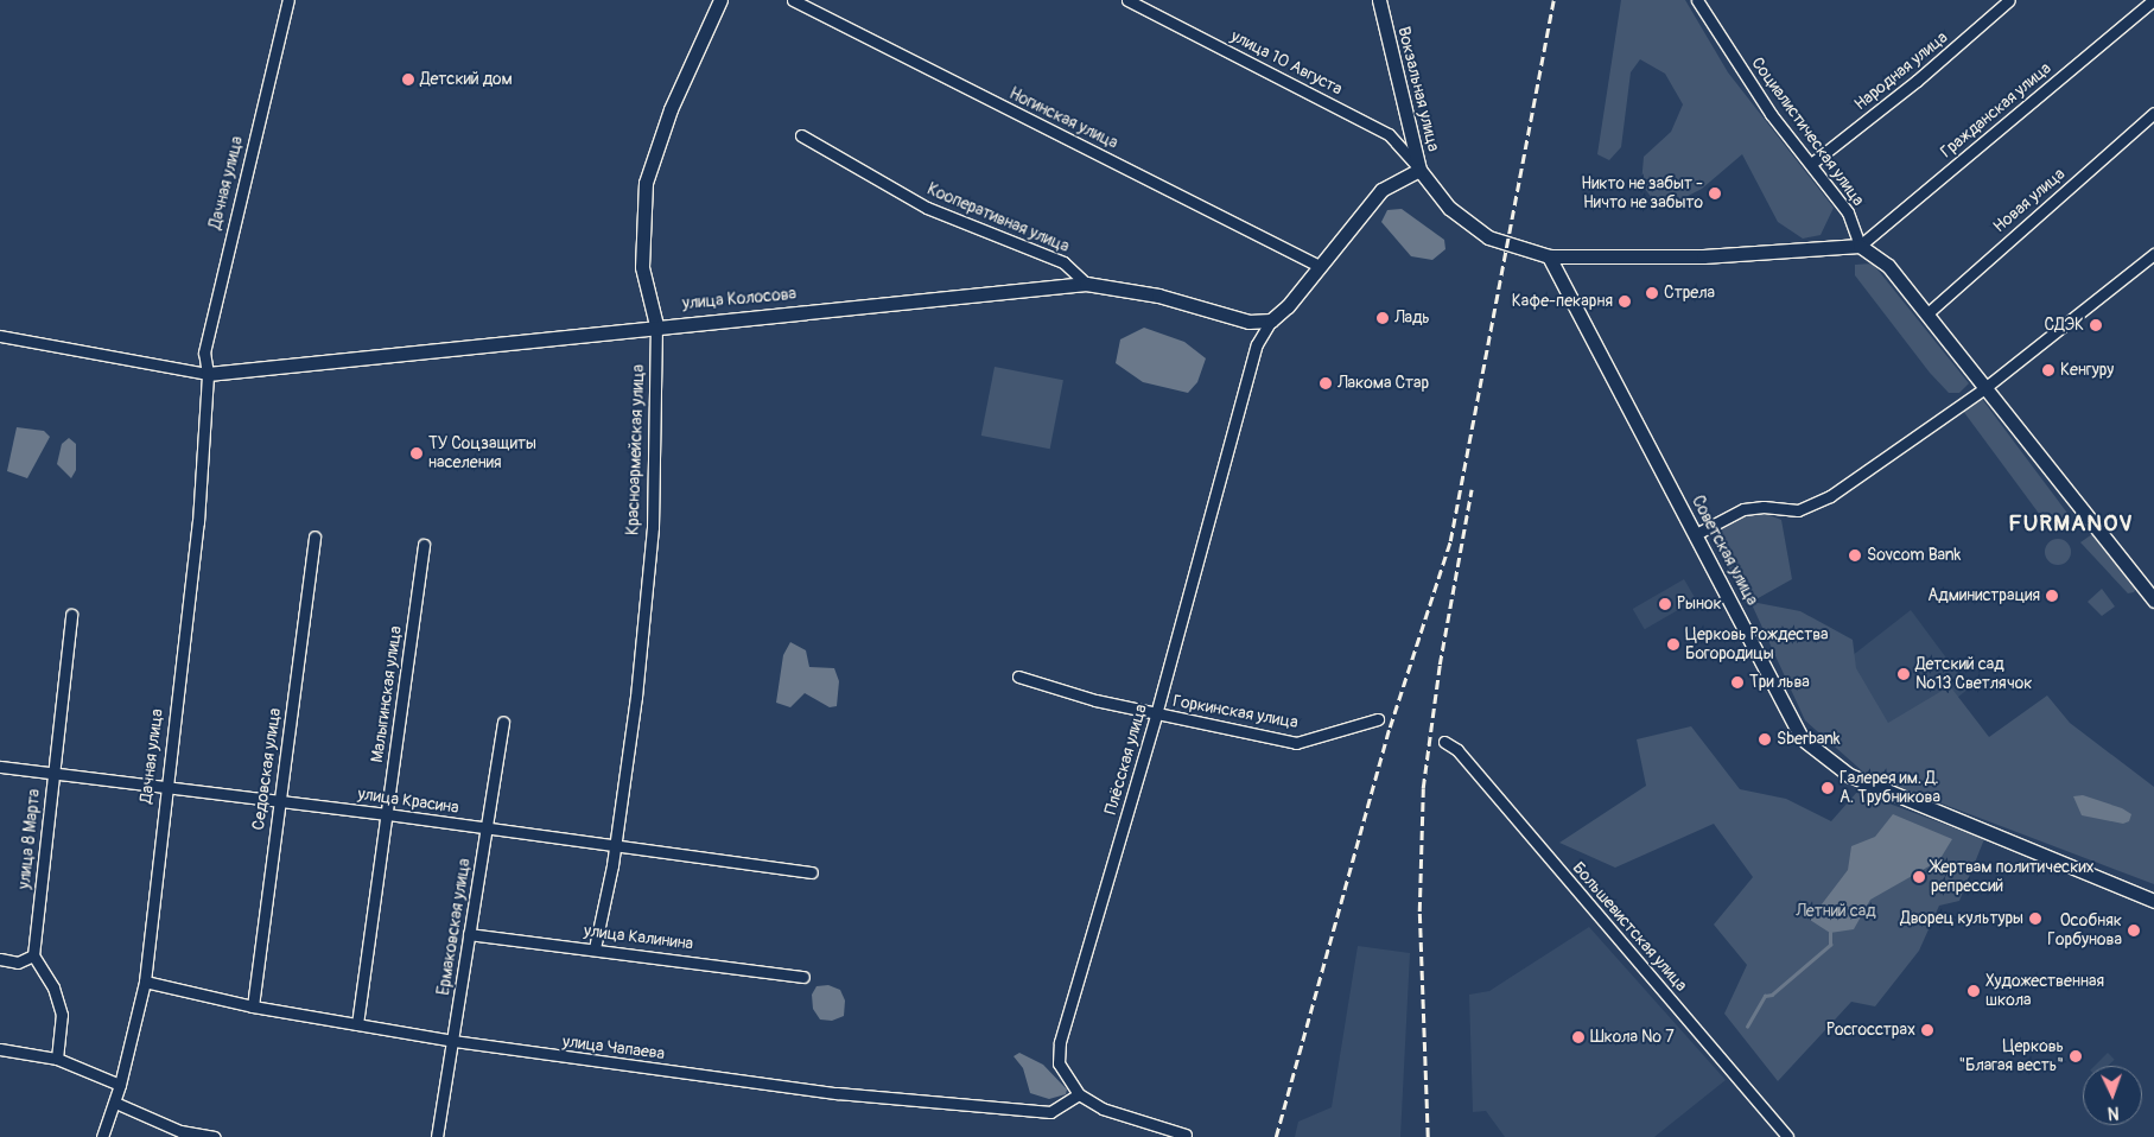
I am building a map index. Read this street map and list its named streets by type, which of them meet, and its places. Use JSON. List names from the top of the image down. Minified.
{"streets":{"main road":["Вокзальная улица","улица Колосова","Красноармейская улица","Советская улица"],"street":["улица 10 Августа","Народная улица","Гражданская улица","Ногинская улица","Социалистическая улица","Дачная улица","Новая улица","Кооперативная улица","Малыгинская улица","Горкинская улица","Плёсская улица","Седовская улица","улица Красина","улица 8 Марта","Ермаковская улица","Большевистская улица","улица Калинина","улица Чапаева"]},"crossings":[["улица 10 Августа","Вокзальная улица"],["Народная улица","Социалистическая улица"],["Вокзальная улица","Гражданская улица"],["Вокзальная улица","Социалистическая улица"],["Вокзальная улица","Советская улица"],["Гражданская улица","Социалистическая улица"],["Дачная улица","улица Колосова"],["Дачная улица","улица Красина"],["Дачная улица","улица Чапаева"],["Кооперативная улица","улица Колосова"],["улица Колосова","Красноармейская улица"],["улица Колосова","Плёсская улица"],["Красноармейская улица","улица Красина"],["Красноармейская улица","улица Калинина"],["Малыгинская улица","улица Красина"],["Малыгинская улица","улица Чапаева"],["Горкинская улица","Плёсская улица"],["Плёсская улица","улица Чапаева"],["Седовская улица","улица Красина"],["Седовская улица","улица Чапаева"],["улица Красина","улица 8 Марта"],["улица Красина","Ермаковская улица"],["Ермаковская улица","улица Калинина"],["Ермаковская улица","улица Чапаева"]],"districts":["FURMANOV"],"parks":["Летний сад"],"places":["Детский дом","Никто не забыт - Ничто не забыто","Стрела","Кафе-пекарня","Ладь","СДЭК","Кенгуру","Лакома Стар","ТУ Соцзащиты населения","Sovcom Bank","Администрация","Рынок","Церковь Рождества Богородицы","Детский сад №13 Светлячок","Три льва","Sberbank","Галерея им. Д. А. Трубникова","Жертвам политических репрессий","Дворец культуры","Особняк Горбунова","Художественная школа","Росгосстрах","Школа № 7","Церковь \"Благая весть\""],"north":"bottom"}
